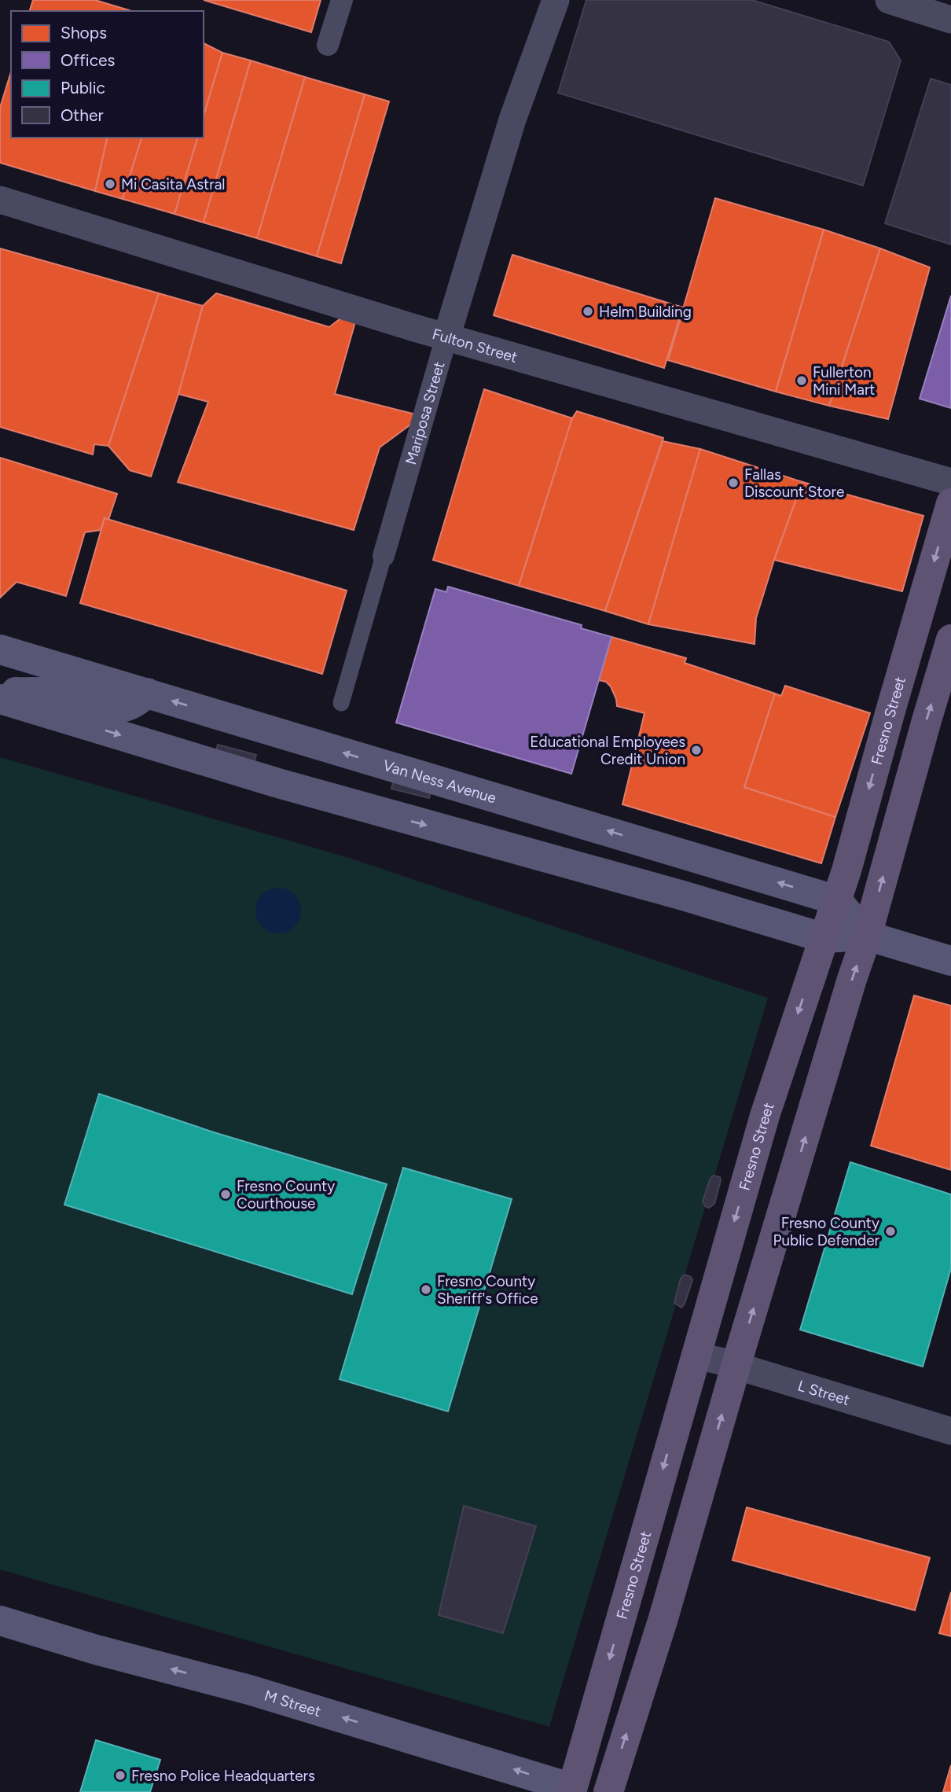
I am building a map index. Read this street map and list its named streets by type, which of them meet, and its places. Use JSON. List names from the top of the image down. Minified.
{"streets":{"main road":["Fresno Street","Van Ness Avenue","M Street"],"street":["Fulton Street","Mariposa Street","L Street"]},"crossings":[["Fulton Street","Mariposa Street"],["Fresno Street","Van Ness Avenue"],["Fresno Street","L Street"],["Fresno Street","M Street"]],"one_way":["M Street"],"places":["Mi Casita Astral","Helm Building","Fullerton Mini Mart","Fallas Discount Store","Educational Employees Credit Union","Fresno County Courthouse","Fresno County Public Defender","Fresno County Sheriff's Office","Fresno Police Headquarters"],"legend":["Shops","Offices","Public","Other"]}
